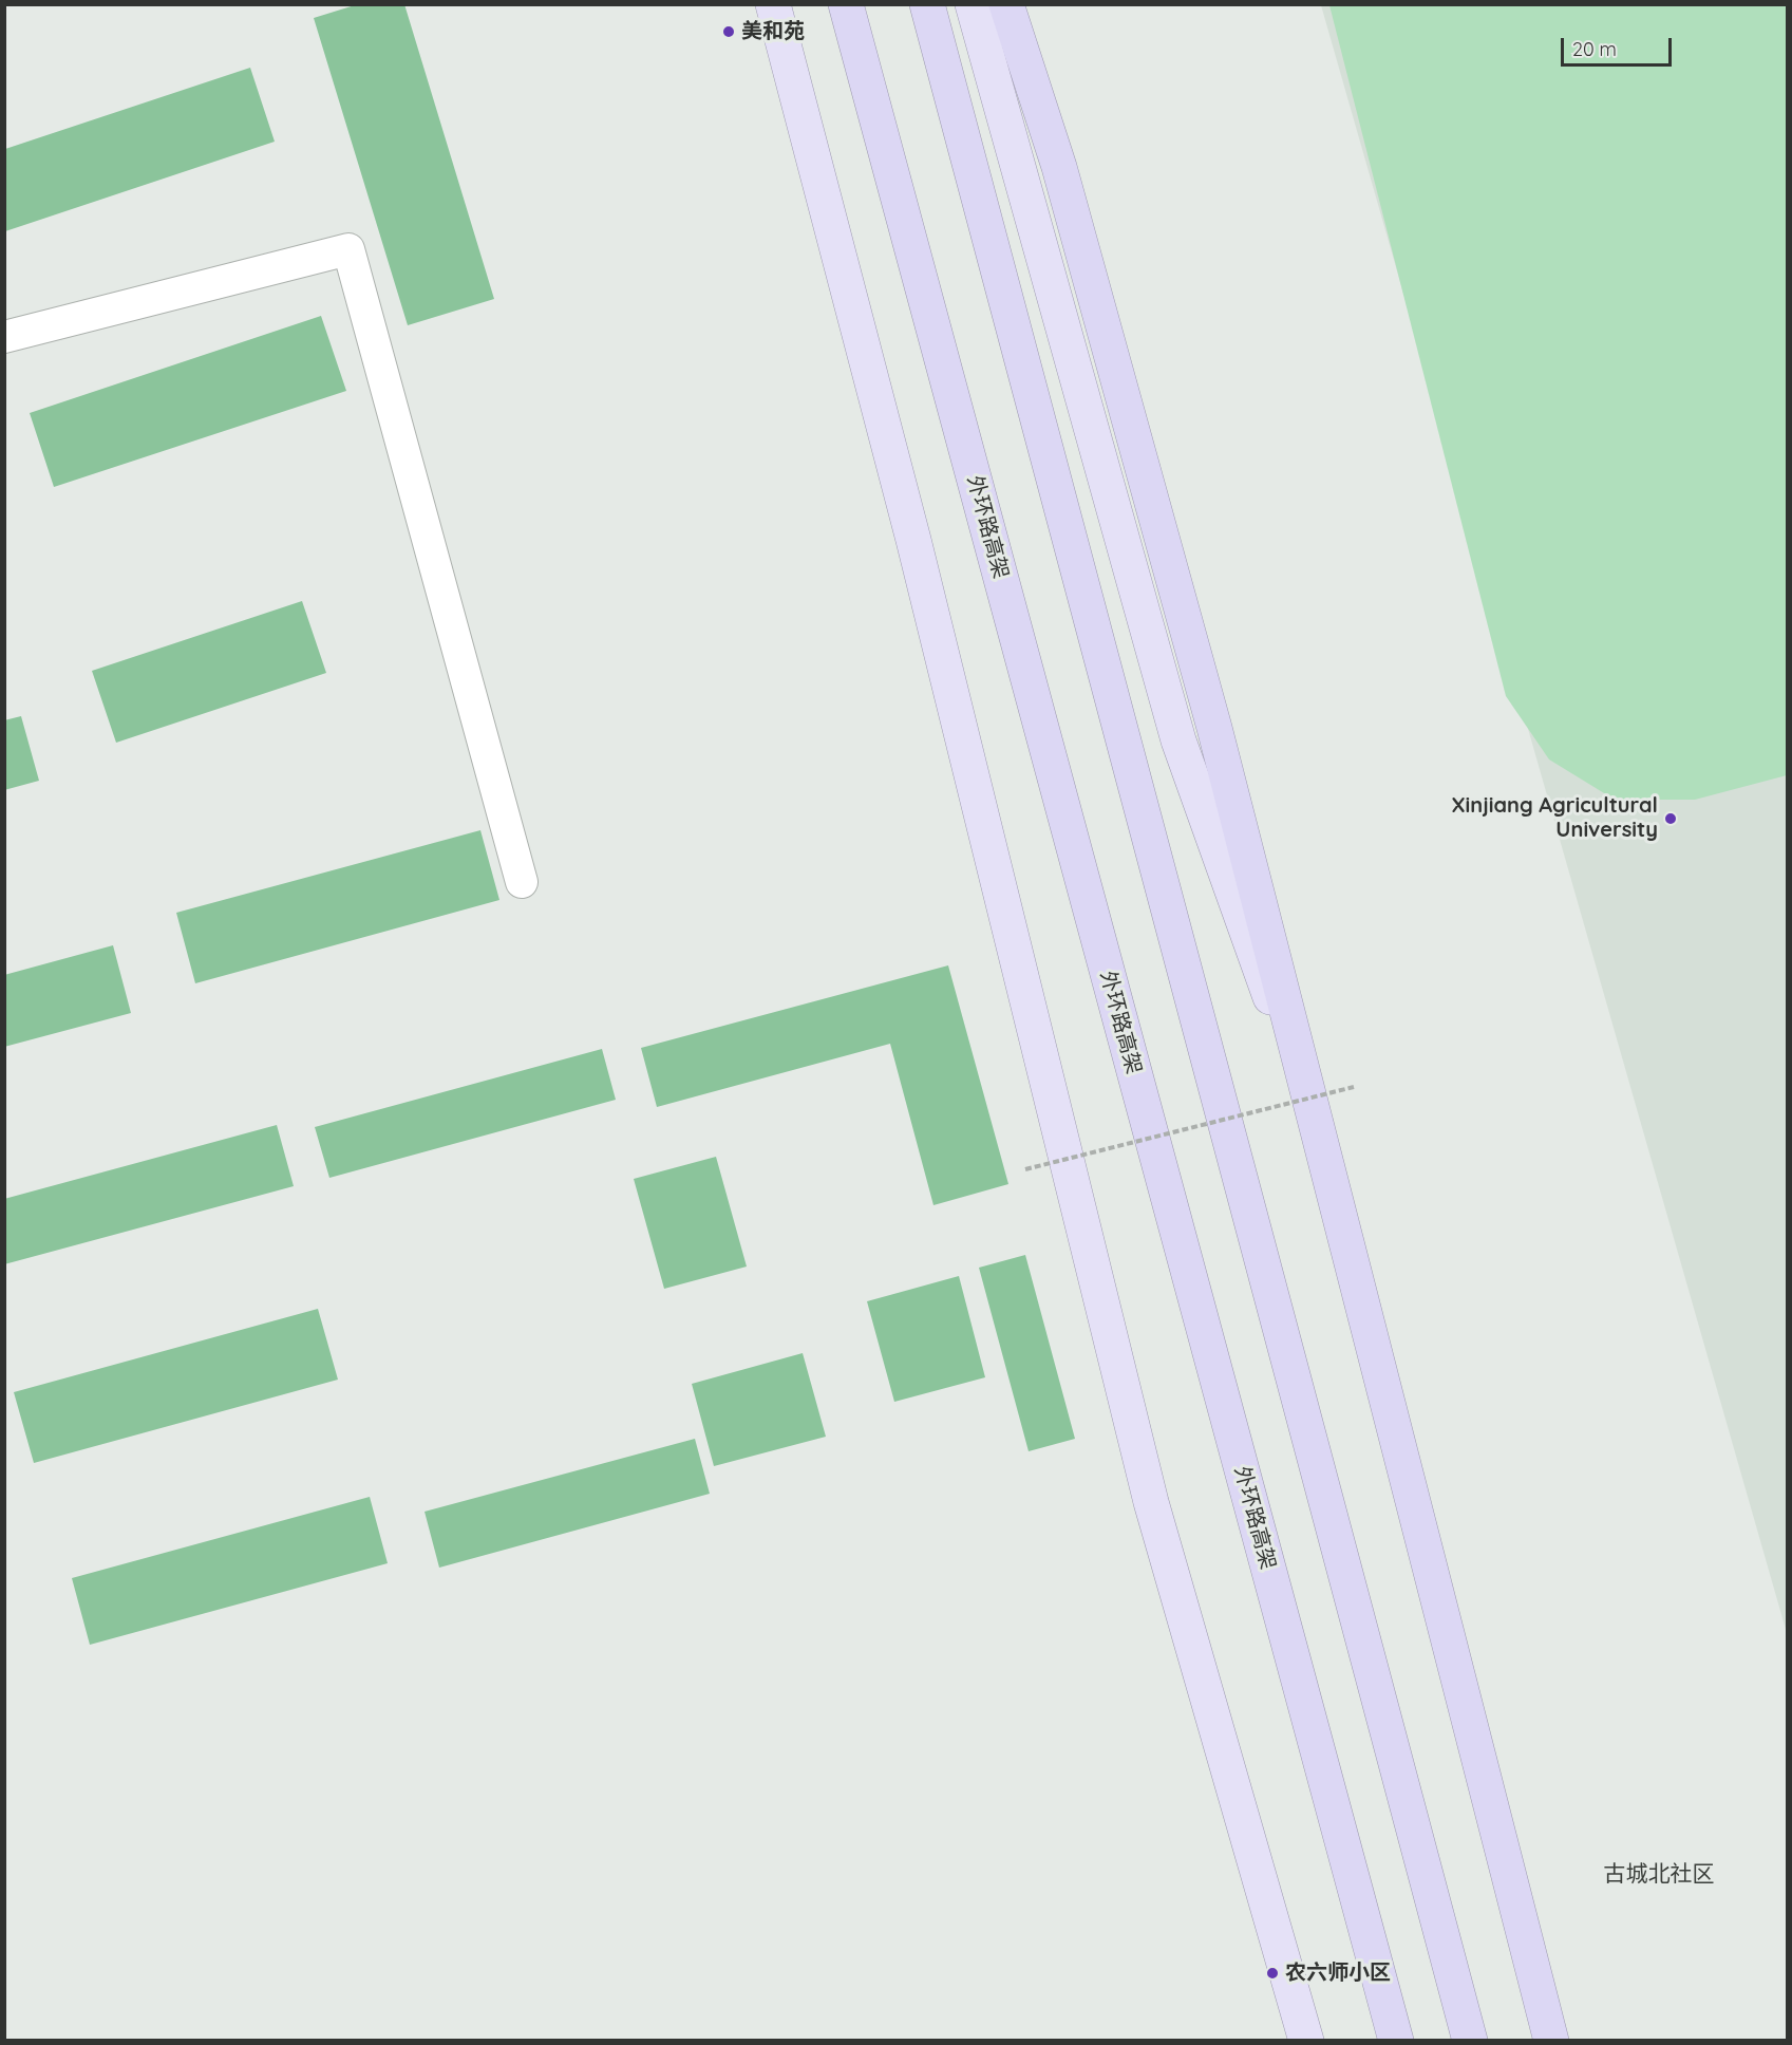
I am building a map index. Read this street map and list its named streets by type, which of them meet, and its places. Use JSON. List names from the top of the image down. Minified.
{"streets":{"highway":["外环路高架"]},"districts":["古城北社区"],"places":["美和苑","Xinjiang Agricultural University","农六师小区"],"scale_bar":"20 m"}
